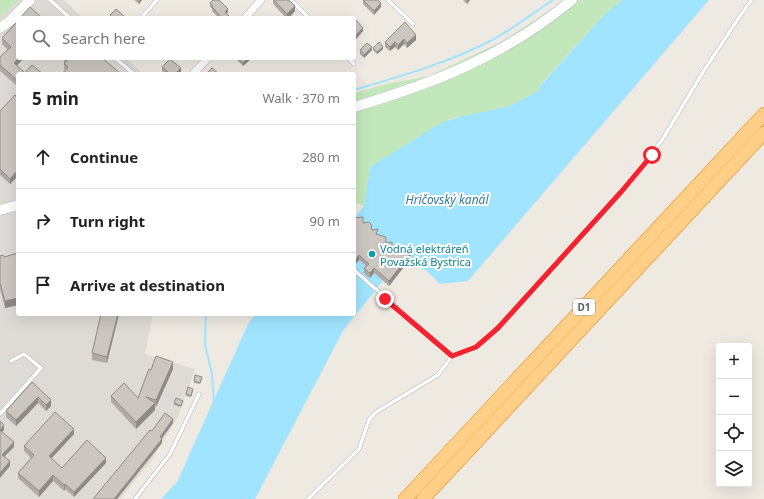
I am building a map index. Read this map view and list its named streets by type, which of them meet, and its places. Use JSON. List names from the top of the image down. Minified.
{"streets":{"highway":["D1"]},"water":["Hričovský kanál"],"places":["Vodná elektráreň Považská Bystrica"],"page":{"search":"Search here","heading":["5 min","Walk · 370 m"],"list":[["Continue","280 m"],["Turn right","90 m"],"Arrive at destination"],"map_buttons":["+","−"]}}
